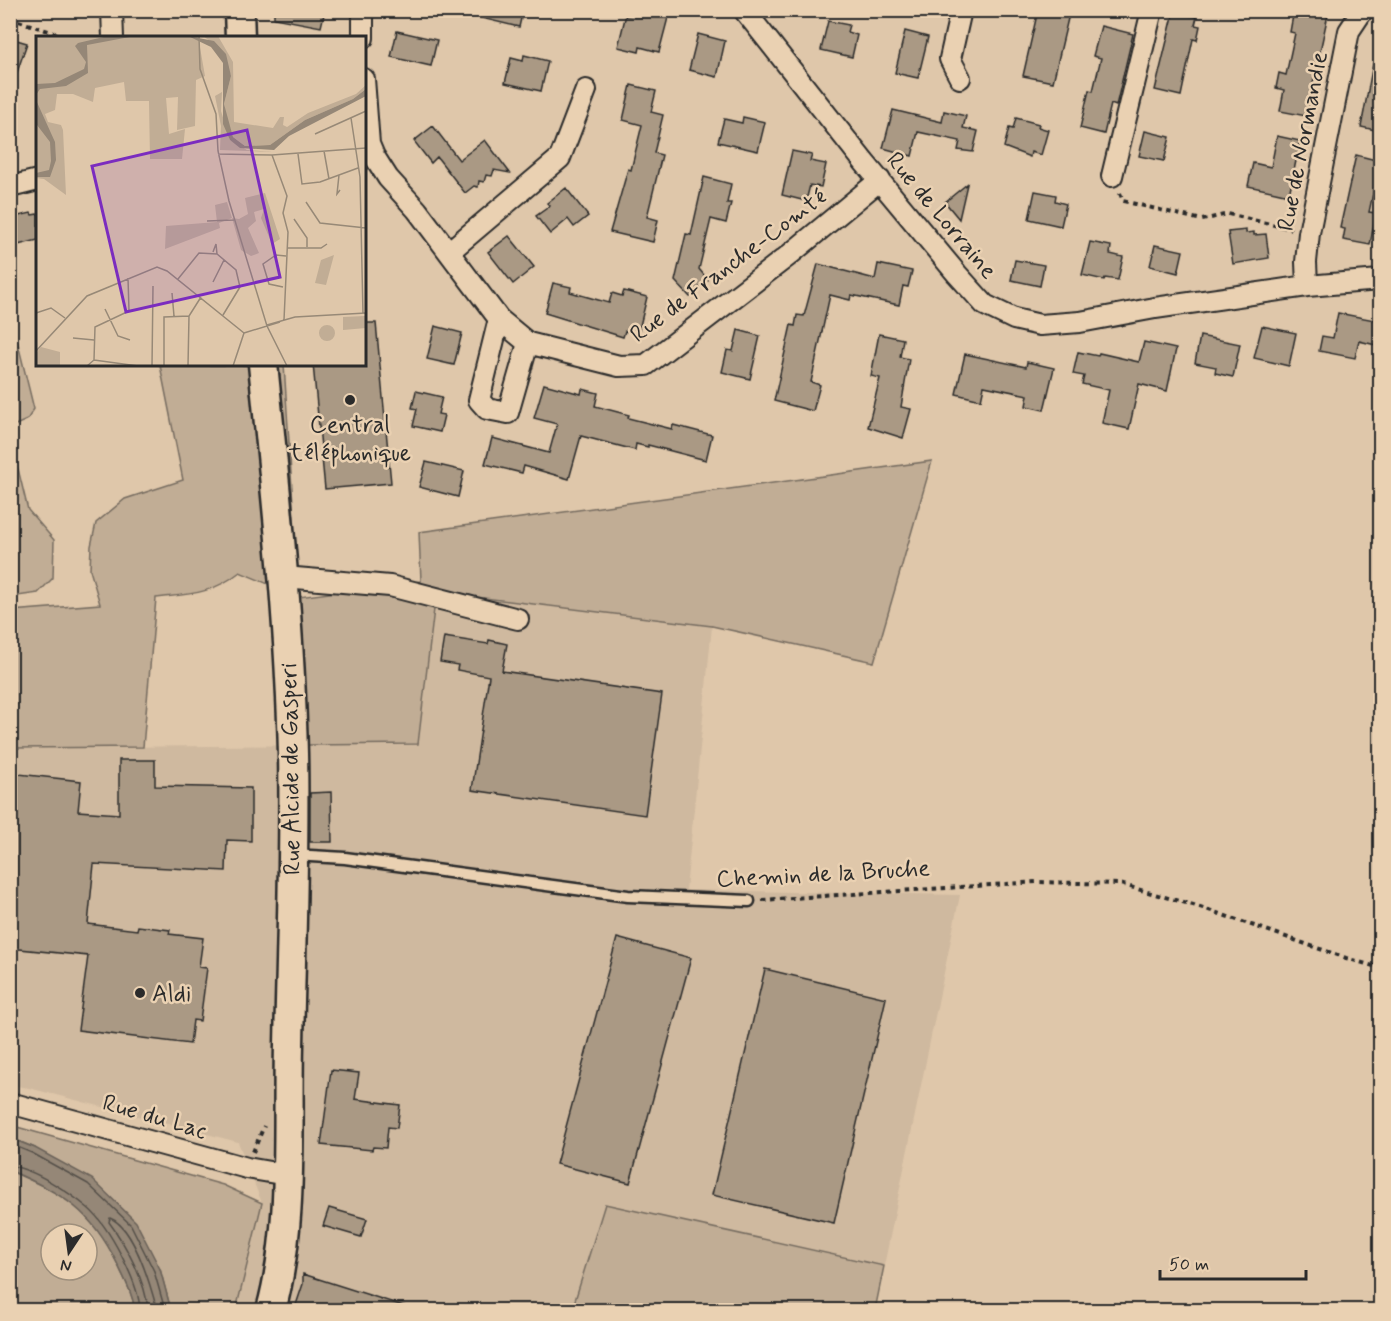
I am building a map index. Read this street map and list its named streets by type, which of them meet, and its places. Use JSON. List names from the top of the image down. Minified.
{"streets":{"main road":["Rue Alcide de Gasperi"],"street":["Rue de Normandie","Rue de Lorraine","Rue de Franche-Comté","Rue du Lac"],"lane":["Chemin de la Bruche"]},"crossings":[["Rue de Normandie","Rue de Lorraine"],["Rue de Lorraine","Rue de Franche-Comté"],["Rue Alcide de Gasperi","Chemin de la Bruche"],["Rue Alcide de Gasperi","Rue du Lac"]],"places":["Central téléphonique","Aldi"],"scale_bar":"50 m","north":"bottom"}
